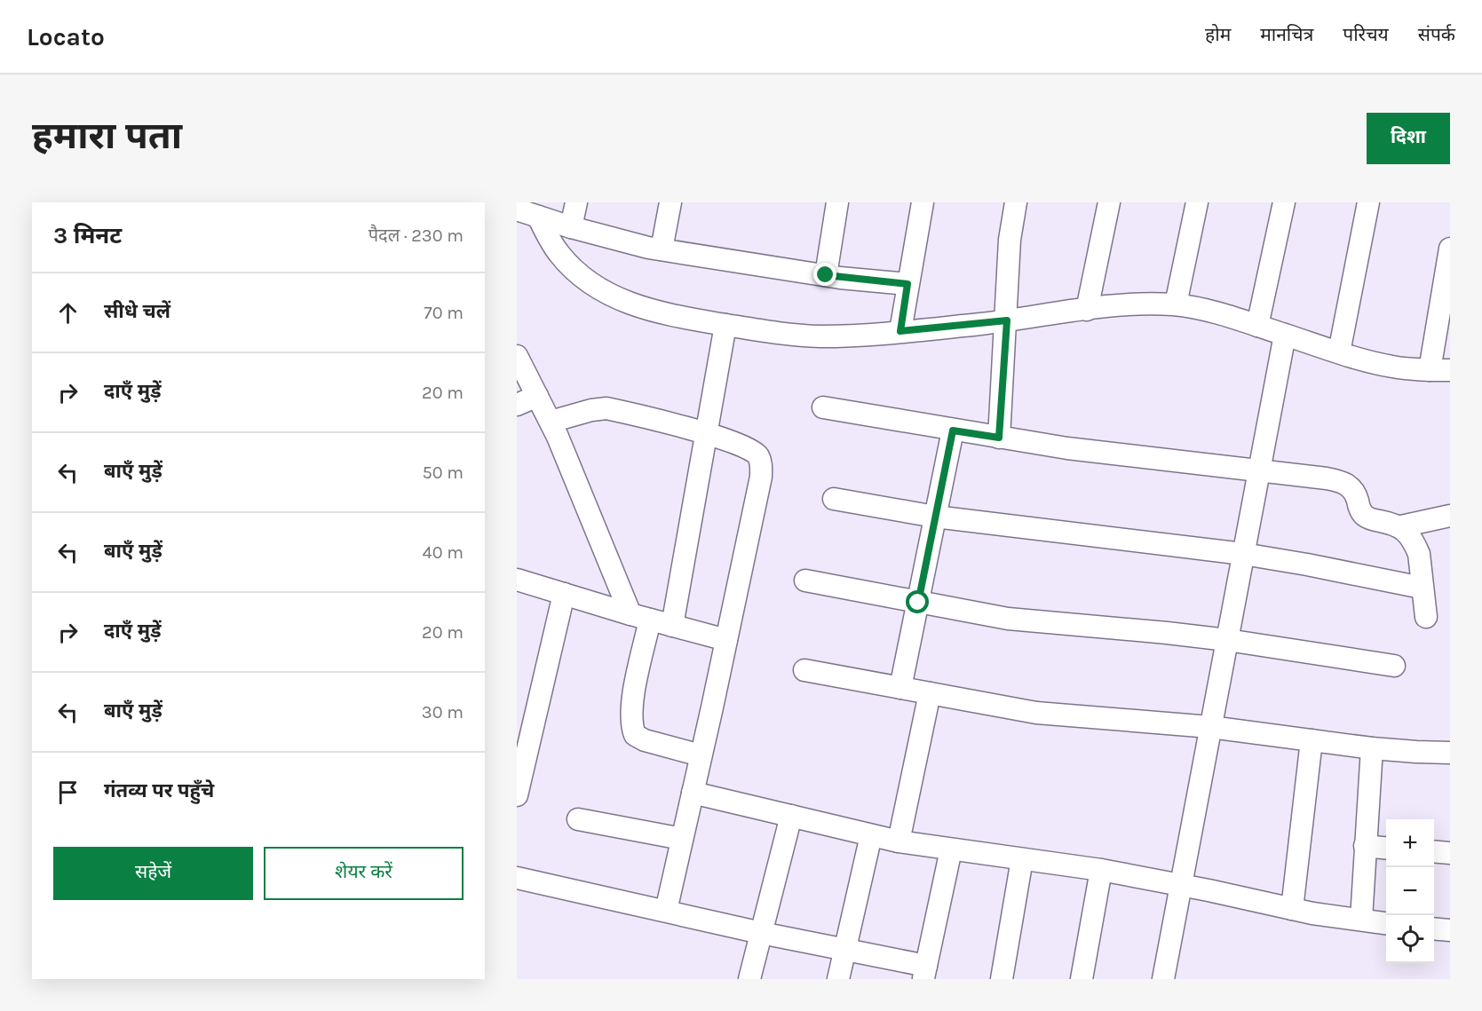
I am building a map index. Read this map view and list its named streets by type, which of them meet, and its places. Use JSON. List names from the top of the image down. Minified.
{"page":{"header":"Locato","nav":["होम","मानचित्र","परिचय","संपर्क"],"buttons":["दिशा",["सहेजें","शेयर करें"]],"title":"हमारा पता","heading":["3 मिनट","पैदल · 230 m"],"list":[["सीधे चलें","70 m"],["दाएँ मुड़ें","20 m"],["बाएँ मुड़ें","50 m"],["बाएँ मुड़ें","40 m"],["दाएँ मुड़ें","20 m"],["बाएँ मुड़ें","30 m"],"गंतव्य पर पहुँचे"],"map_buttons":["+","−"]}}
